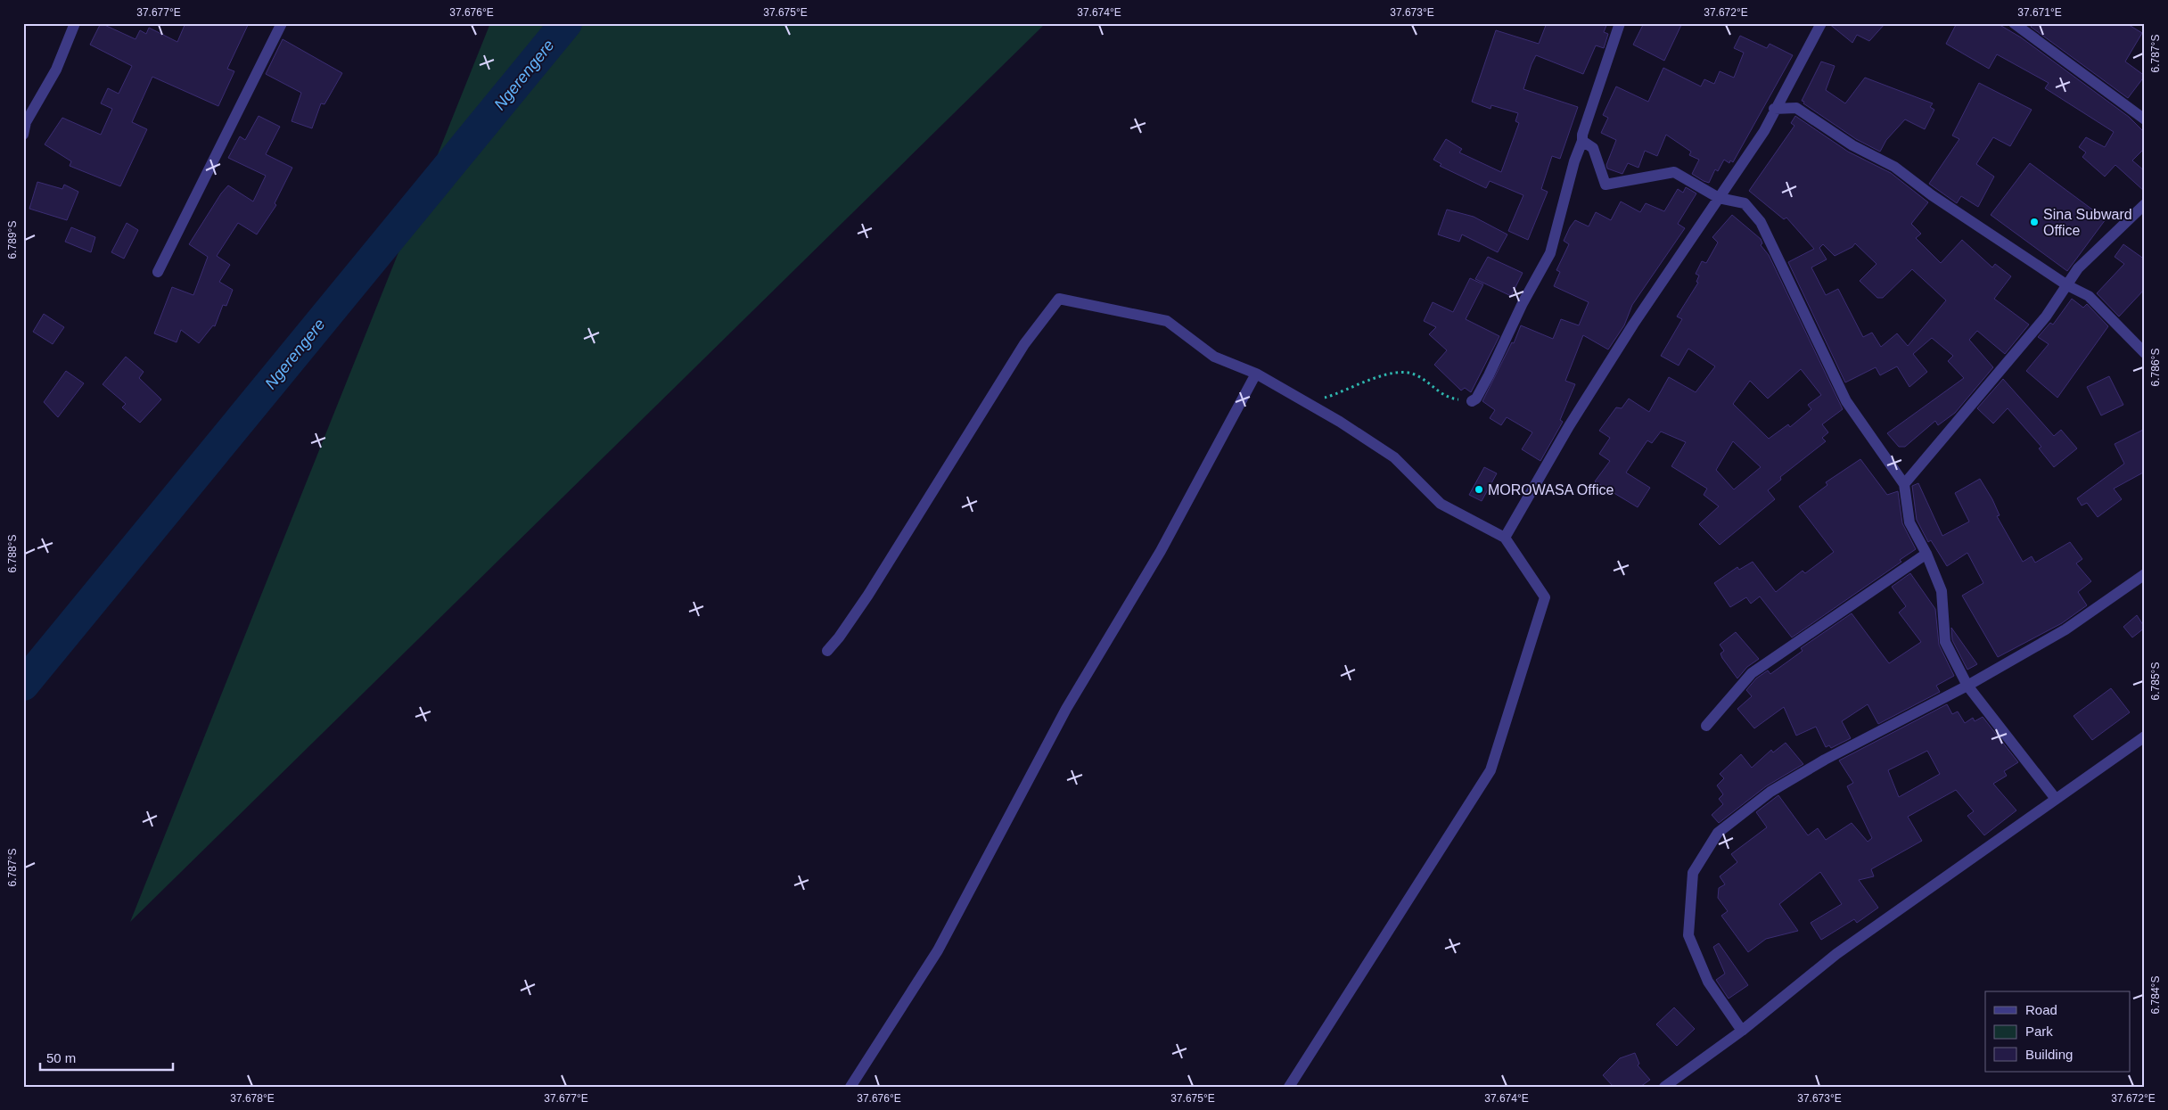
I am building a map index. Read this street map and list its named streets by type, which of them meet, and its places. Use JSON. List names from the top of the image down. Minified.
{"water":["Ngerengere"],"places":["Sina Subward Office","MOROWASA Office"],"legend":["Road","Park","Building"],"scale_bar":"50 m","coordinates":["37.677°E","37.676°E","37.675°E","37.674°E","37.673°E","37.672°E","37.671°E","6.787°S","6.789°S","6.786°S","6.788°S","6.785°S","6.784°S","37.678°E"]}
